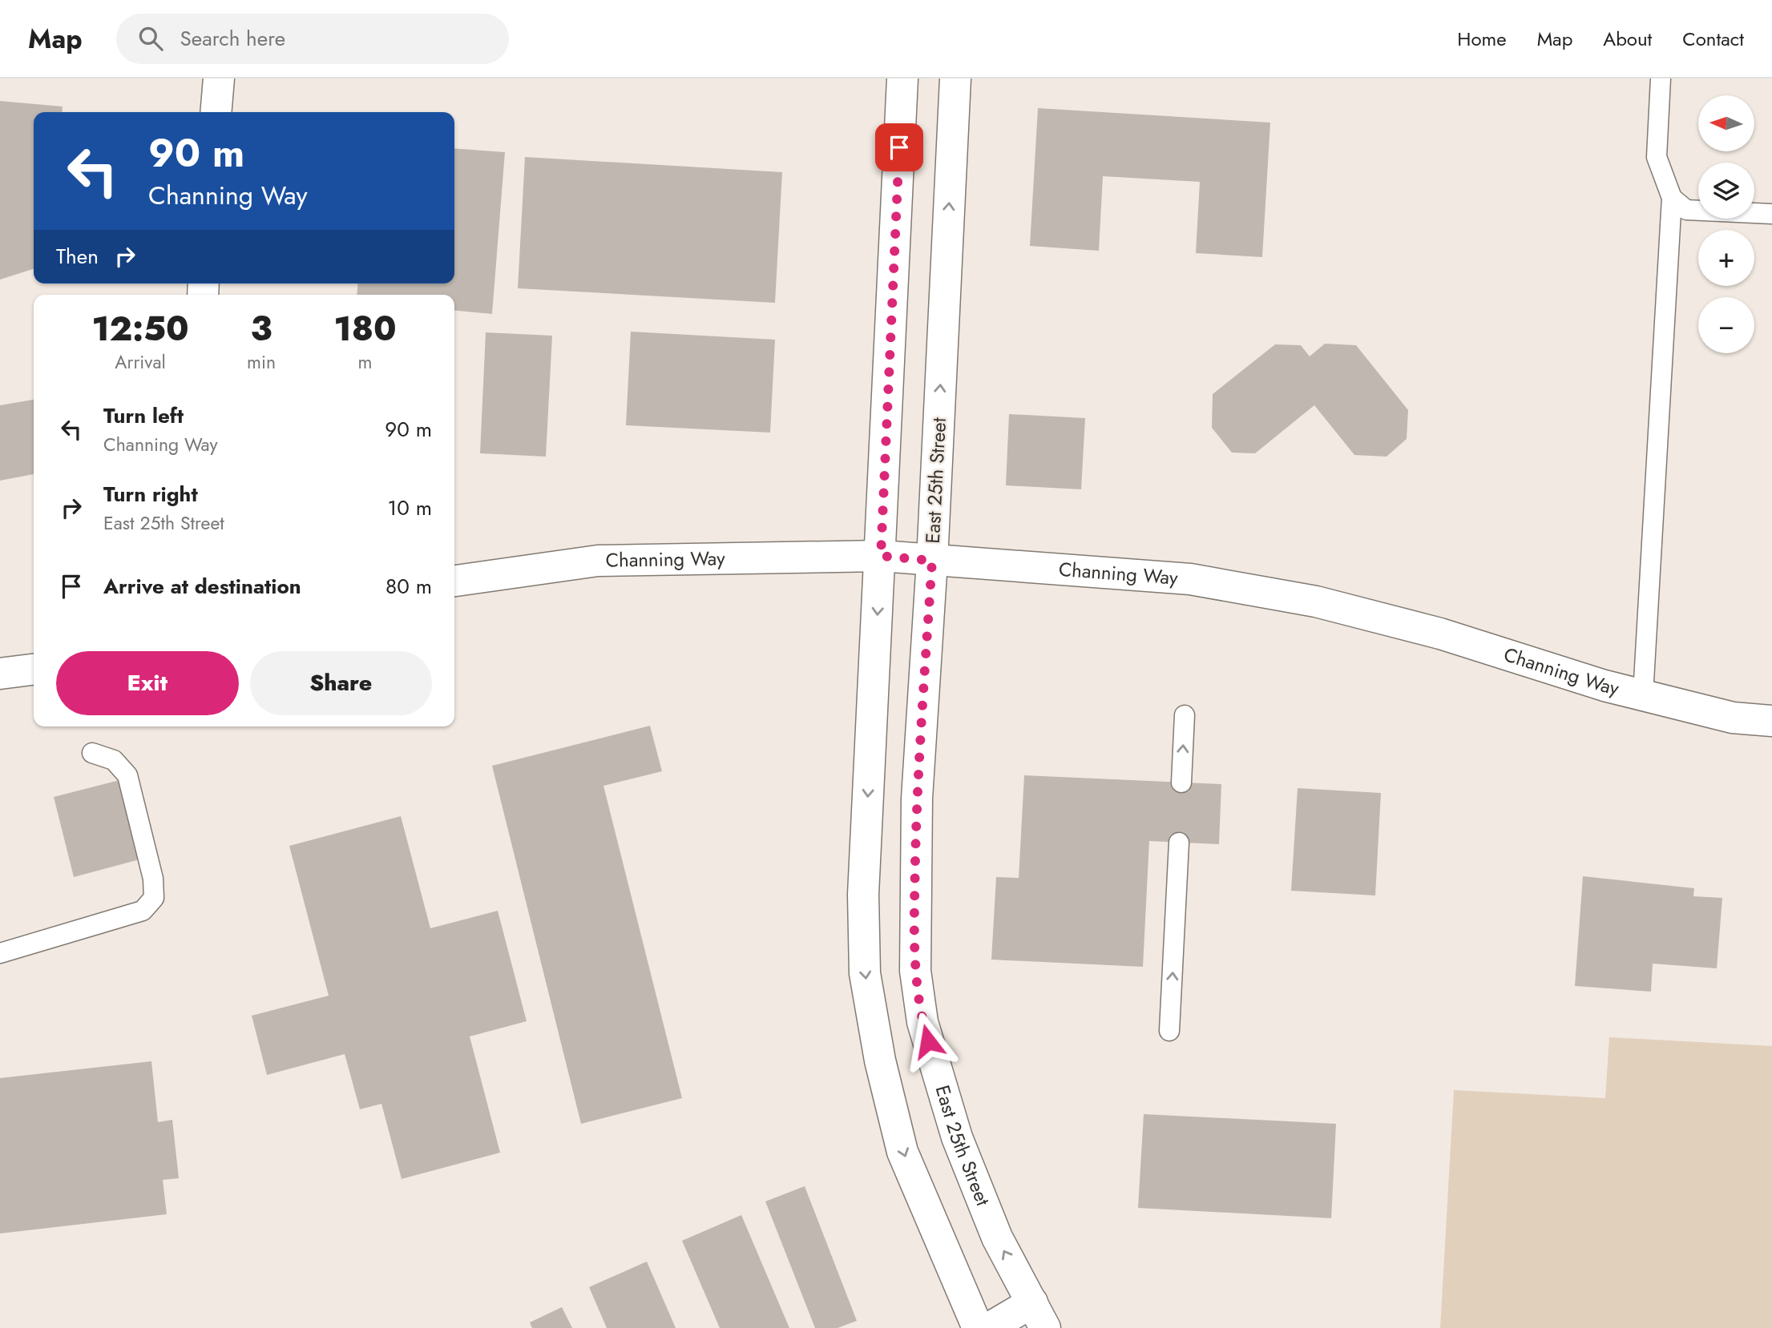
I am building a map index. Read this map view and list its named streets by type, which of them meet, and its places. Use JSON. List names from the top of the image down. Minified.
{"streets":{"street":["East 25th Street","Channing Way"]},"crossings":[["East 25th Street","Channing Way"]],"north":"left","page":{"header":"Map","search":"Search here","nav":["Home","Map","About","Contact"],"map_buttons":["+","−"],"turn":["90 m","Channing Way"],"then":"Then","eta":["12:50","Arrival","3","min","180","m"],"list":[{"name":"Turn left","note":"Channing Way","value":"90 m"},{"name":"Turn right","note":"East 25th Street","value":"10 m"},{"name":"Arrive at destination","value":"80 m"}],"buttons":["Exit","Share"]}}
